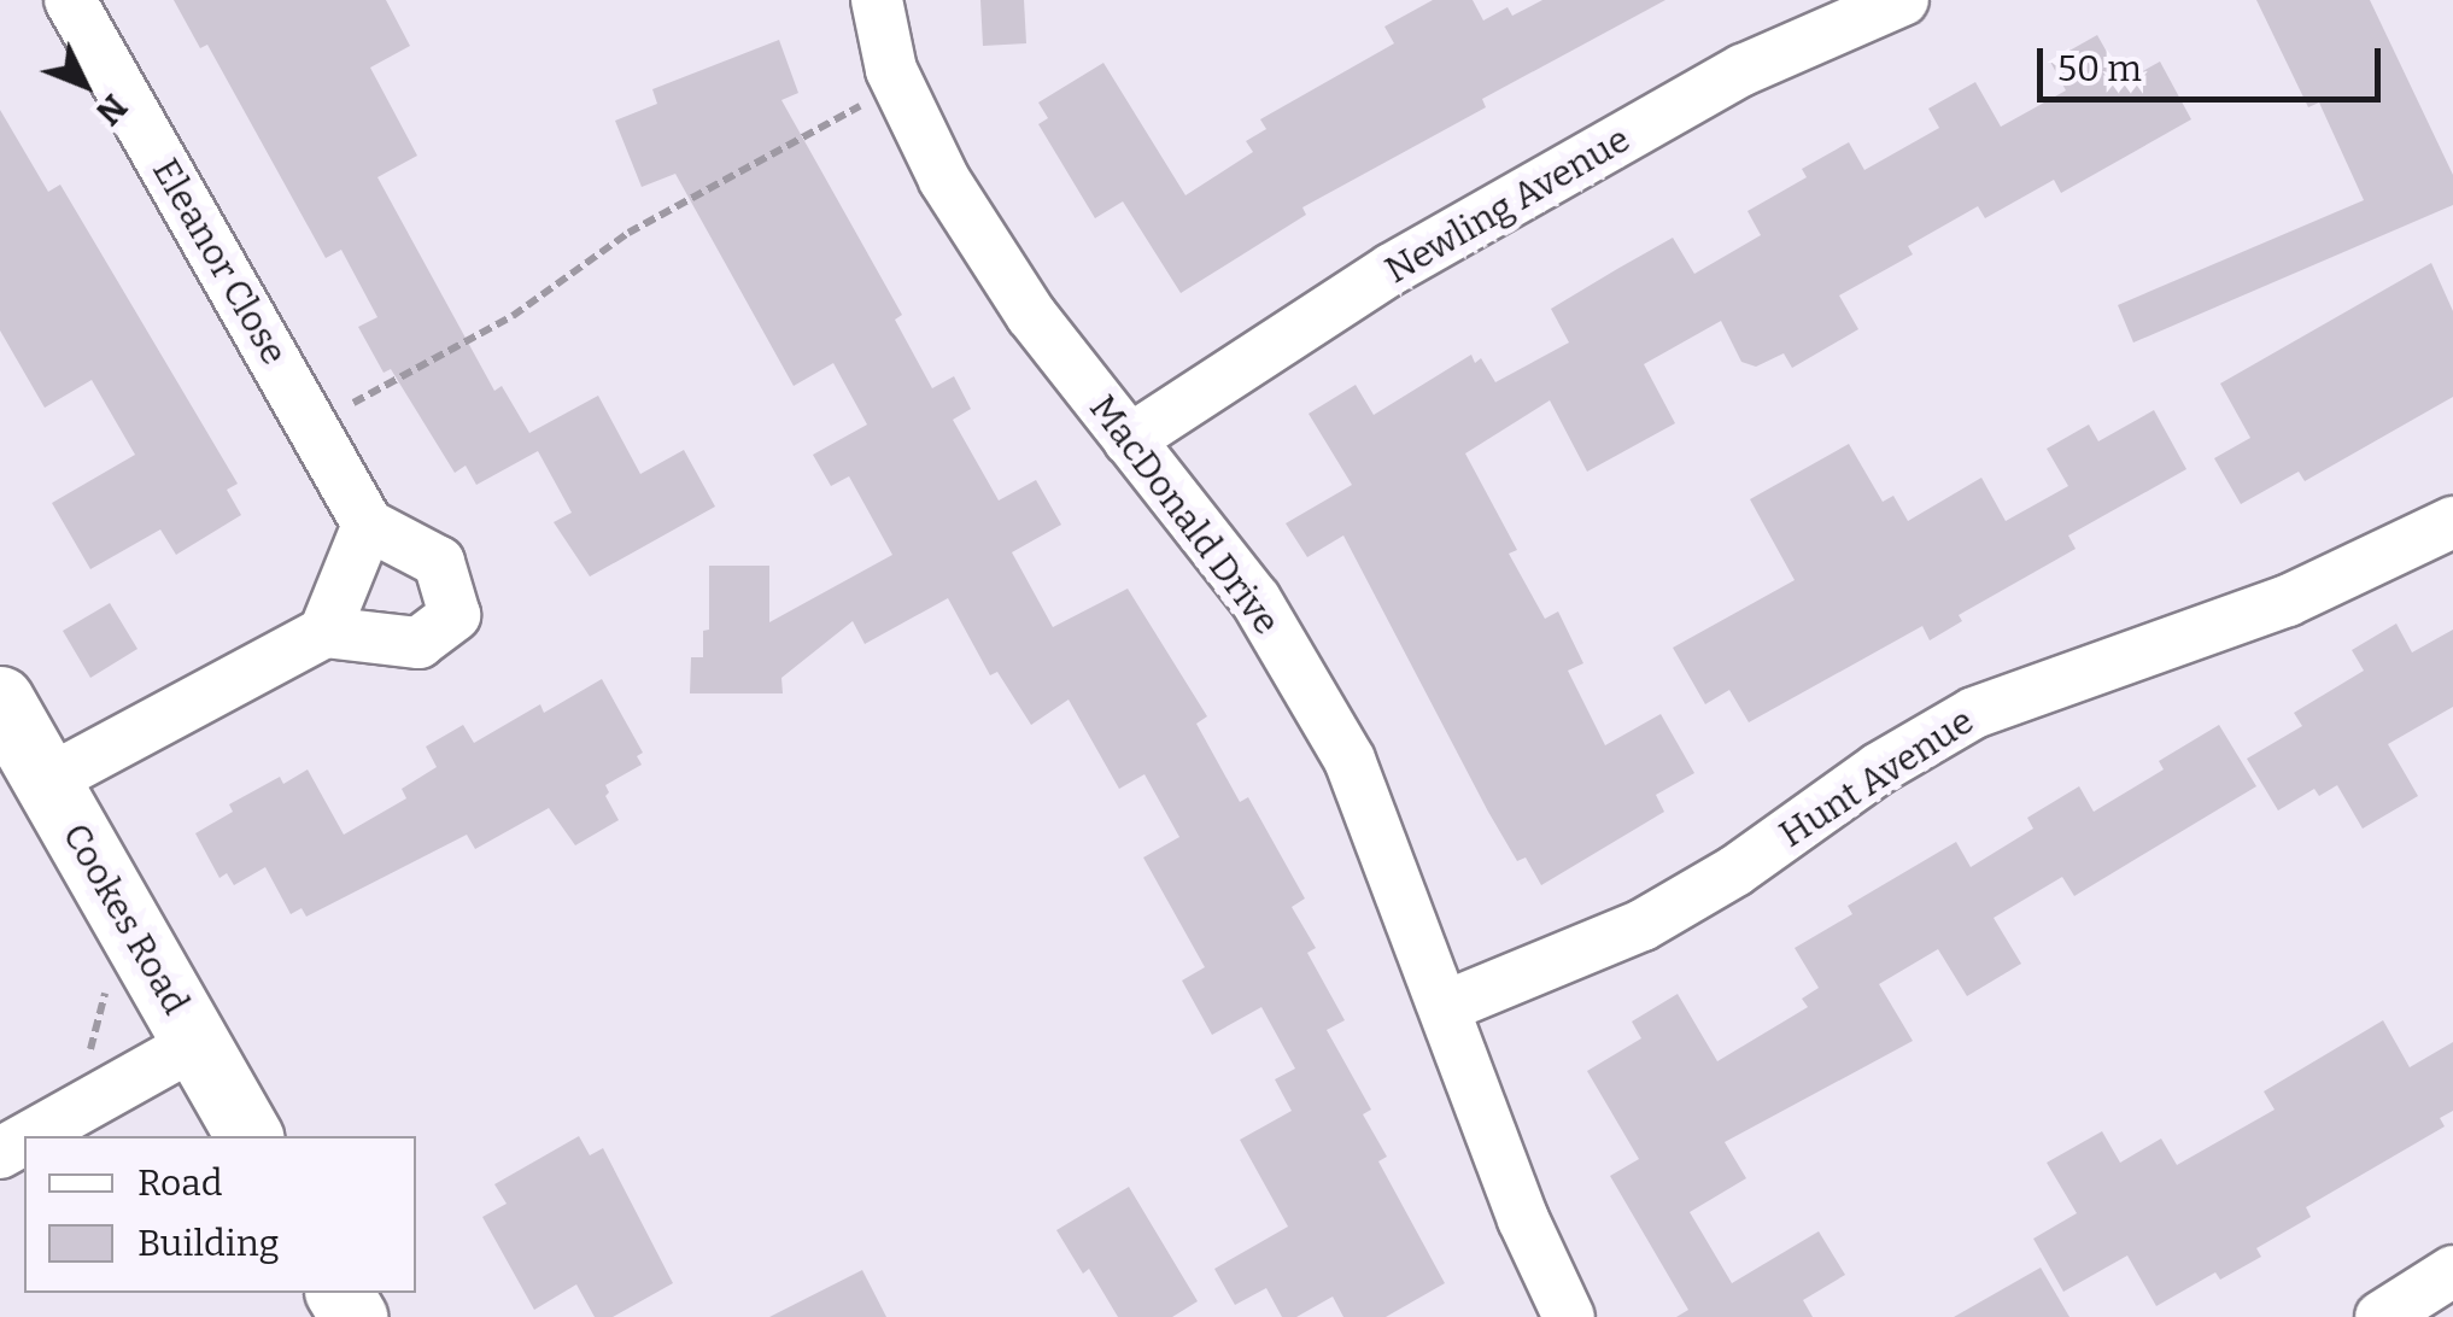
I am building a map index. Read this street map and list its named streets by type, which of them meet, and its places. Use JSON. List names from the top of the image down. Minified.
{"streets":{"street":["Newling Avenue","Eleanor Close","MacDonald Drive","Hunt Avenue","Cookes Road"]},"crossings":[["Newling Avenue","MacDonald Drive"],["MacDonald Drive","Hunt Avenue"]],"legend":["Road","Building"],"scale_bar":"50 m","north":"bottom right"}
